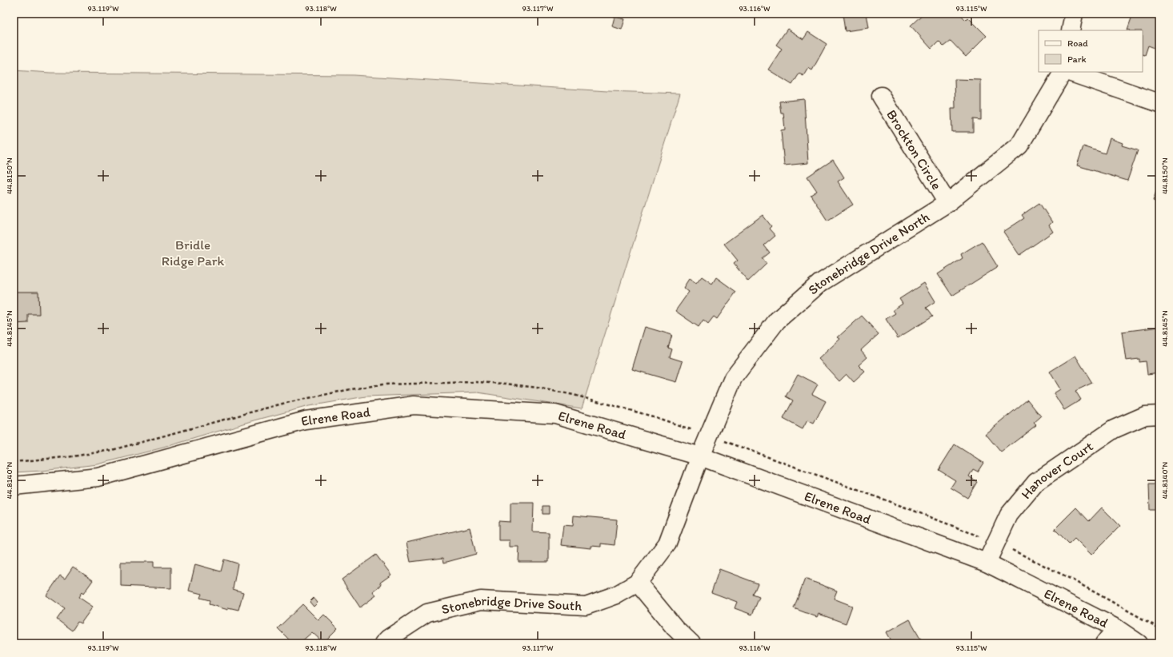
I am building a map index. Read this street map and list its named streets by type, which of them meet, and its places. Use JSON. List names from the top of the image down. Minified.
{"streets":{"street":["Brockton Circle","Stonebridge Drive North","Elrene Road","Hanover Court","Stonebridge Drive South"]},"crossings":[["Brockton Circle","Stonebridge Drive North"],["Stonebridge Drive North","Elrene Road"],["Stonebridge Drive North","Stonebridge Drive South"],["Elrene Road","Hanover Court"],["Elrene Road","Stonebridge Drive South"]],"parks":["Bridle Ridge Park"],"legend":["Road","Park"],"coordinates":["93.119°W","93.118°W","93.117°W","93.116°W","93.115°W","44.8150°N","44.8145°N","44.8140°N"]}
